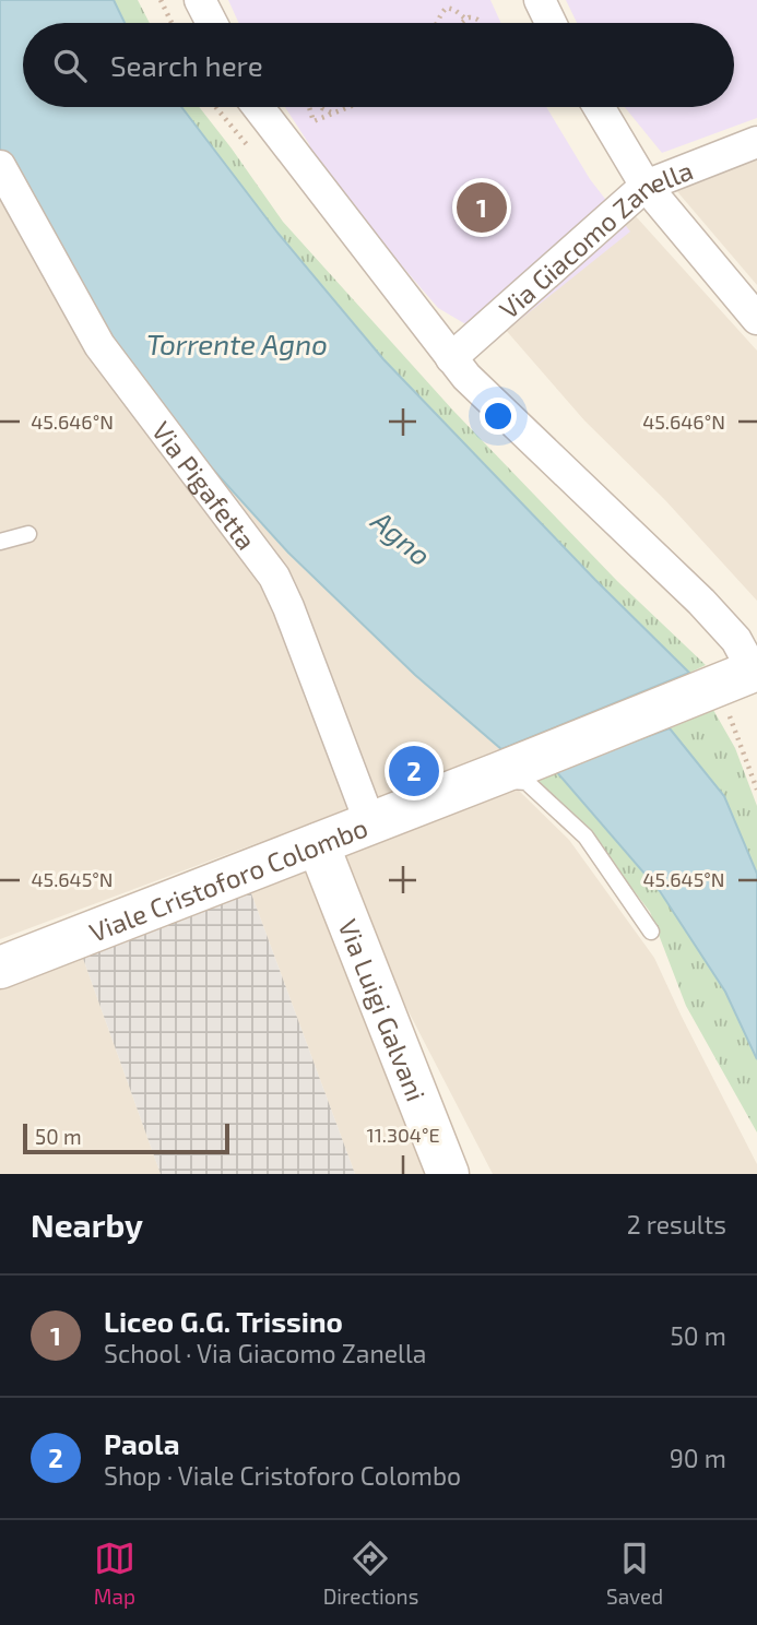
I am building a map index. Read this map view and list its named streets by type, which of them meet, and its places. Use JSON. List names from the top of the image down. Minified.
{"streets":{"street":["Via Giacomo Zanella","Via Pigafetta","Viale Cristoforo Colombo","Via Luigi Galvani"]},"crossings":[["Via Pigafetta","Viale Cristoforo Colombo"],["Viale Cristoforo Colombo","Via Luigi Galvani"]],"water":["Torrente Agno","Agno"],"scale_bar":"50 m","page":{"search":"Search here","pins":["1","2"],"scale":"50 m","heading":["Nearby","2 results"],"list":[{"mark":"1","name":"Liceo G.G. Trissino","note":"School · Via Giacomo Zanella","value":"50 m"},{"mark":"2","name":"Paola","note":"Shop · Viale Cristoforo Colombo","value":"90 m"}],"nav":["Map","Directions","Saved"]},"coordinates":["45.646°N","45.645°N","11.304°E"]}
